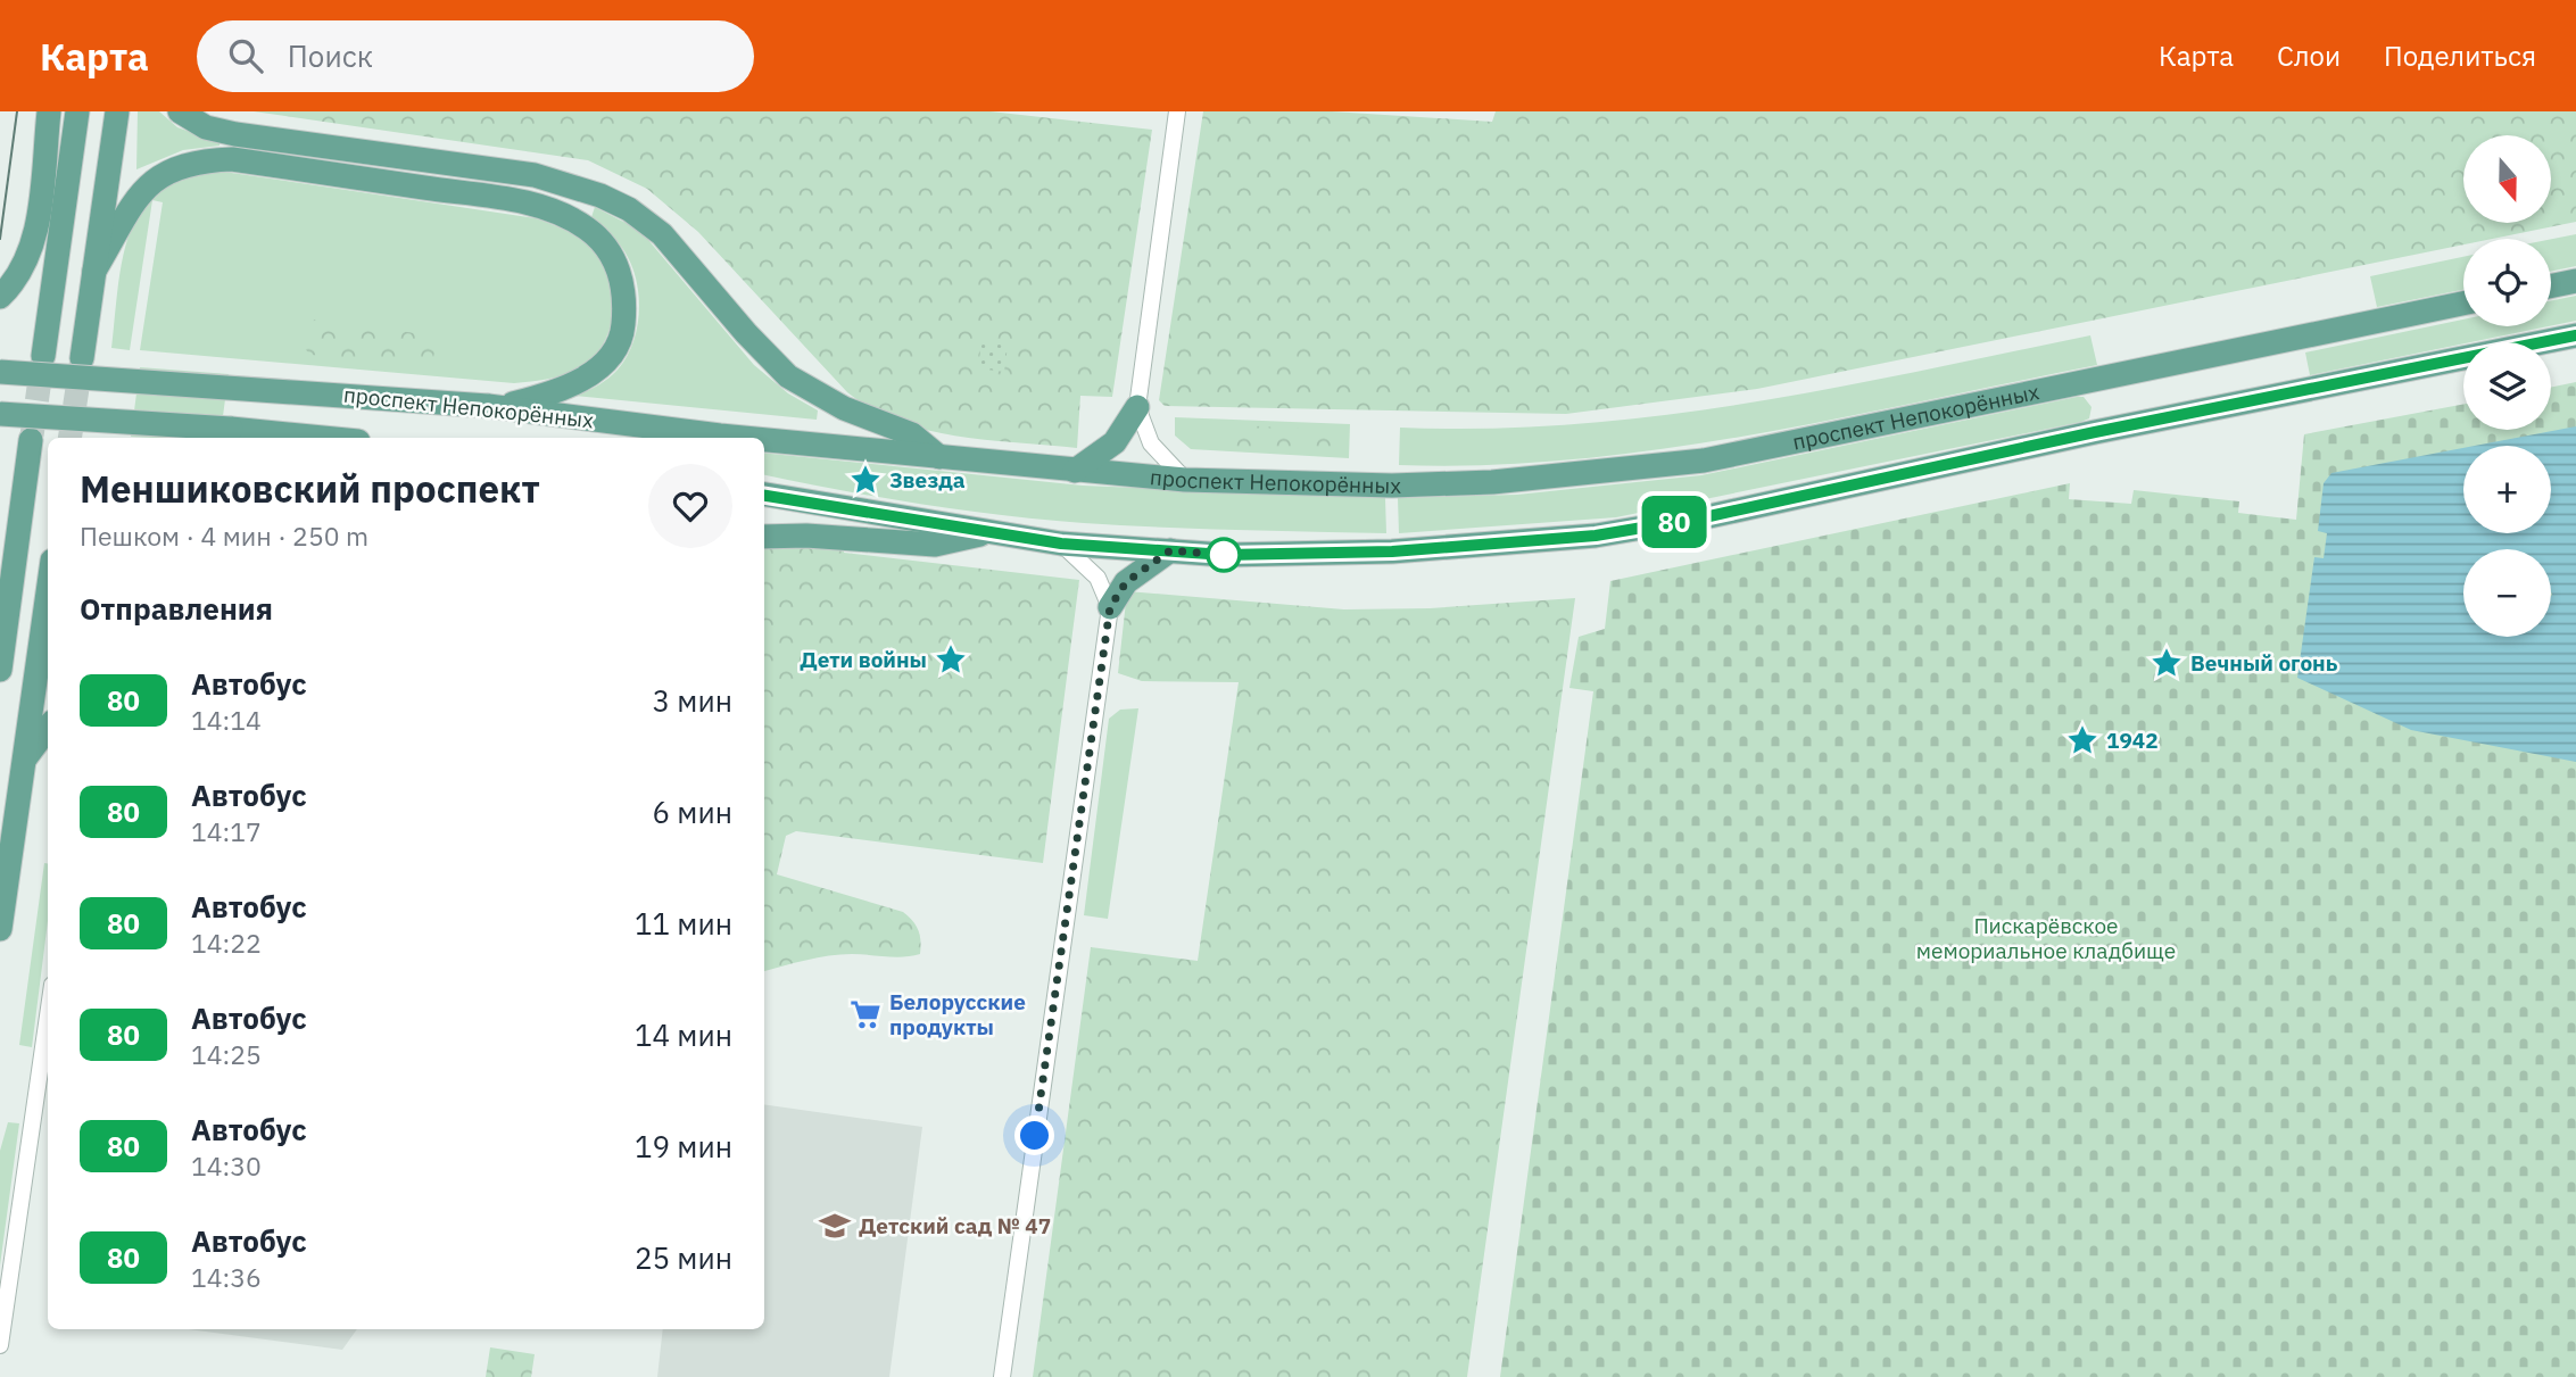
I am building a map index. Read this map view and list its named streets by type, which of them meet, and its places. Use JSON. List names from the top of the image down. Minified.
{"streets":{"main road":["проспект Непокорённых"]},"parks":["Пискарёвское мемориальное кладбище"],"places":{"place":["Звезда","Дети войны","Вечный огонь","1942"],"supermarket":["Белорусские продукты"],"school or university":["Детский сад № 47"]},"lines":["bus line 80"],"north":"bottom","page":{"header":"Карта","search":"Поиск","nav":["Карта","Слои","Поделиться"],"on_map":"80","map_buttons":["+","−"],"heading":[["Меншиковский проспект","Пешком · 4 мин · 250 m"],"Отправления"],"list":[{"mark":"80","name":"Автобус","note":"14:14","value":"3 мин"},{"mark":"80","name":"Автобус","note":"14:17","value":"6 мин"},{"mark":"80","name":"Автобус","note":"14:22","value":"11 мин"},{"mark":"80","name":"Автобус","note":"14:25","value":"14 мин"},{"mark":"80","name":"Автобус","note":"14:30","value":"19 мин"},{"mark":"80","name":"Автобус","note":"14:36","value":"25 мин"}]}}
